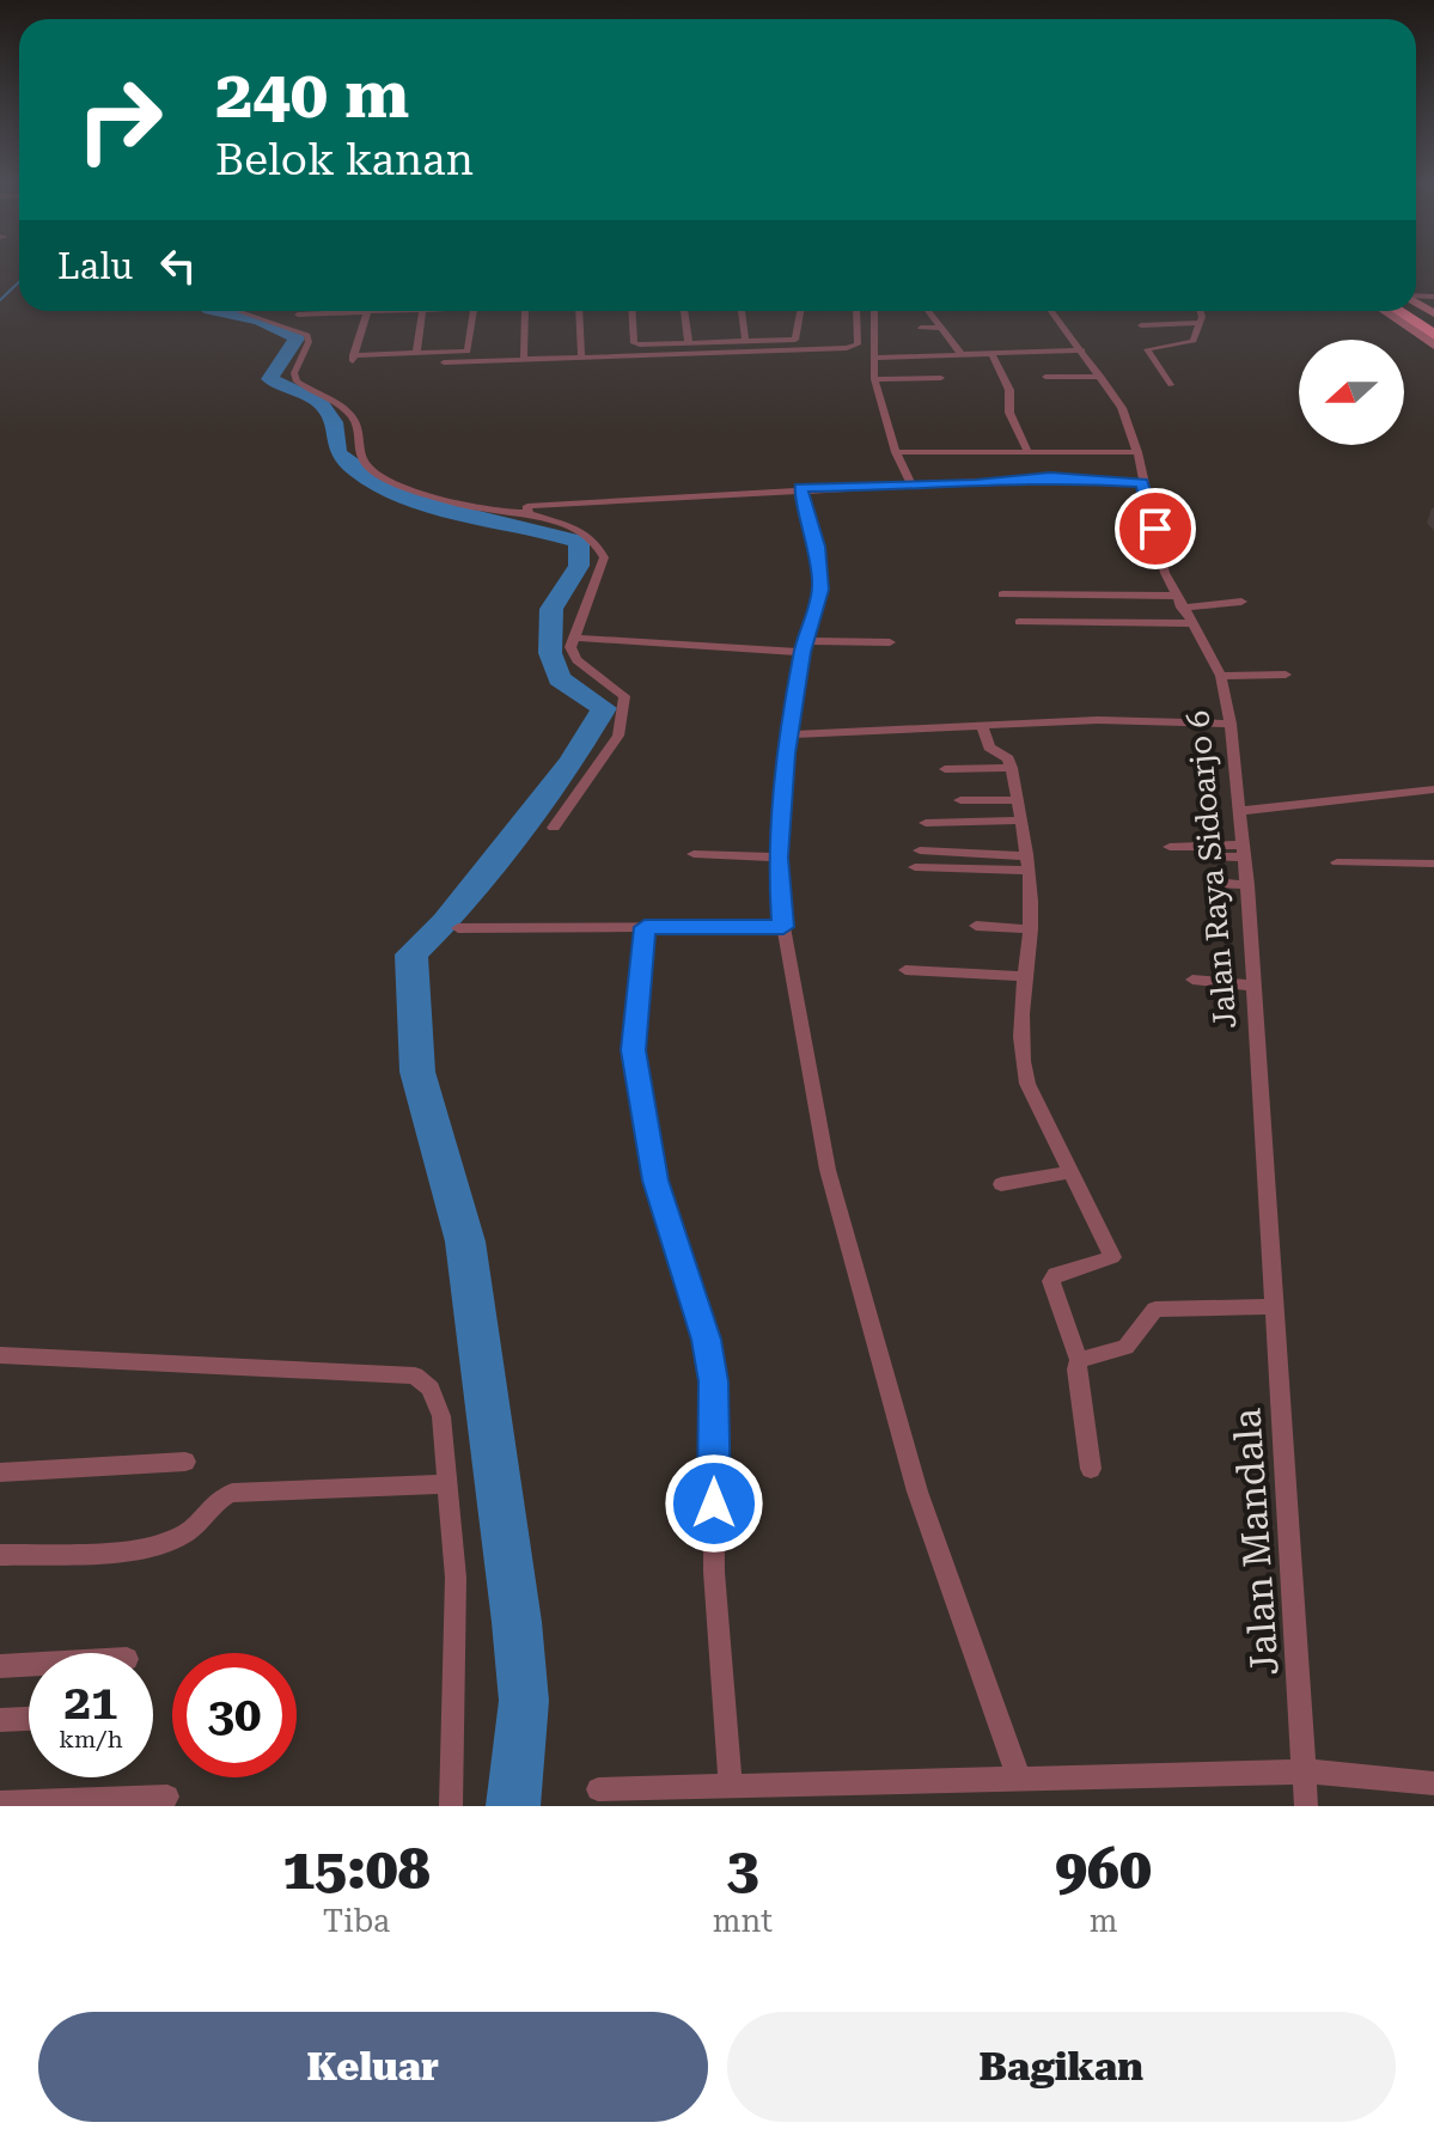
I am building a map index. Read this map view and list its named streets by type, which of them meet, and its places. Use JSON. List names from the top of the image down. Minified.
{"streets":{"street":["Jalan Raya Sidoarjo 6","Jalan Mandala"]},"crossings":[["Jalan Raya Sidoarjo 6","Jalan Mandala"]],"north":"left","page":{"turn":["240 m","Belok kanan"],"then":"Lalu","speed":"21 km/h","limit":"30","eta":["15:08","Tiba","3","mnt","960","m"],"buttons":["Keluar","Bagikan"]}}
